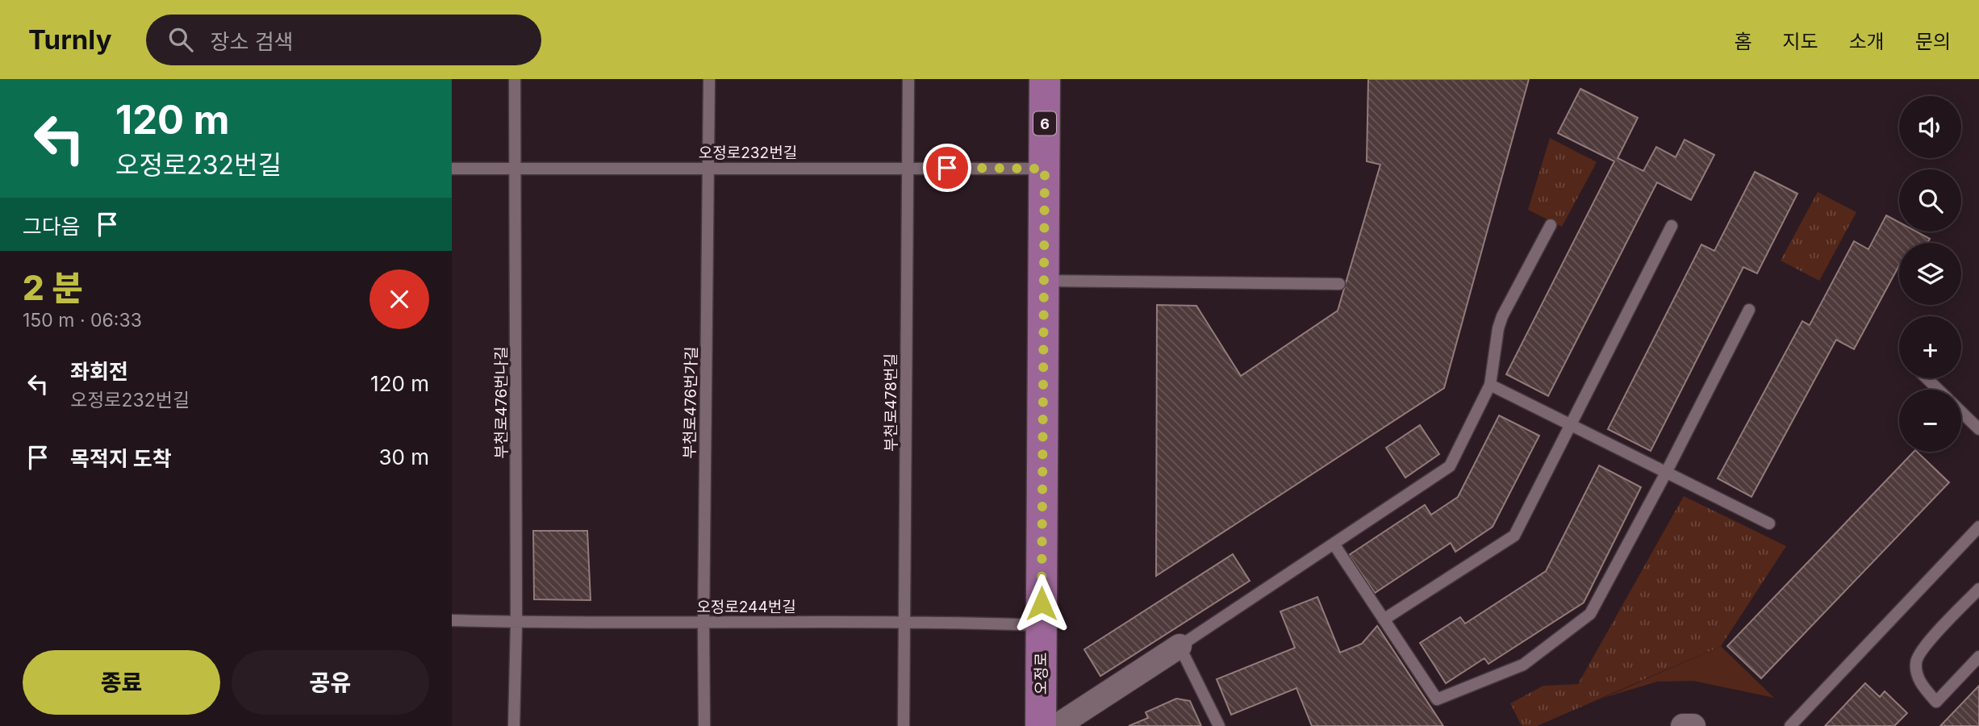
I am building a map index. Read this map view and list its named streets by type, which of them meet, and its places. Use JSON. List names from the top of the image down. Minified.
{"streets":{"main road":["6","오정로"],"lane":["오정로232번길","부천로476번나길","부천로476번가길","부천로478번길","오정로244번길"]},"crossings":[["오정로232번길","부천로476번나길"],["오정로232번길","부천로476번가길"],["오정로232번길","부천로478번길"],["오정로232번길","오정로"],["부천로476번나길","오정로244번길"],["부천로476번가길","오정로244번길"],["부천로478번길","오정로244번길"],["오정로244번길","오정로"]],"page":{"header":"Turnly","search":"장소 검색","nav":["홈","지도","소개","문의"],"turn":["120 m","오정로232번길"],"map_buttons":["+","−"],"then":"그다음","heading":["2 분","150 m · 06:33"],"list":[{"name":"좌회전","note":"오정로232번길","value":"120 m"},{"name":"목적지 도착","value":"30 m"}],"buttons":["종료","공유"]}}
